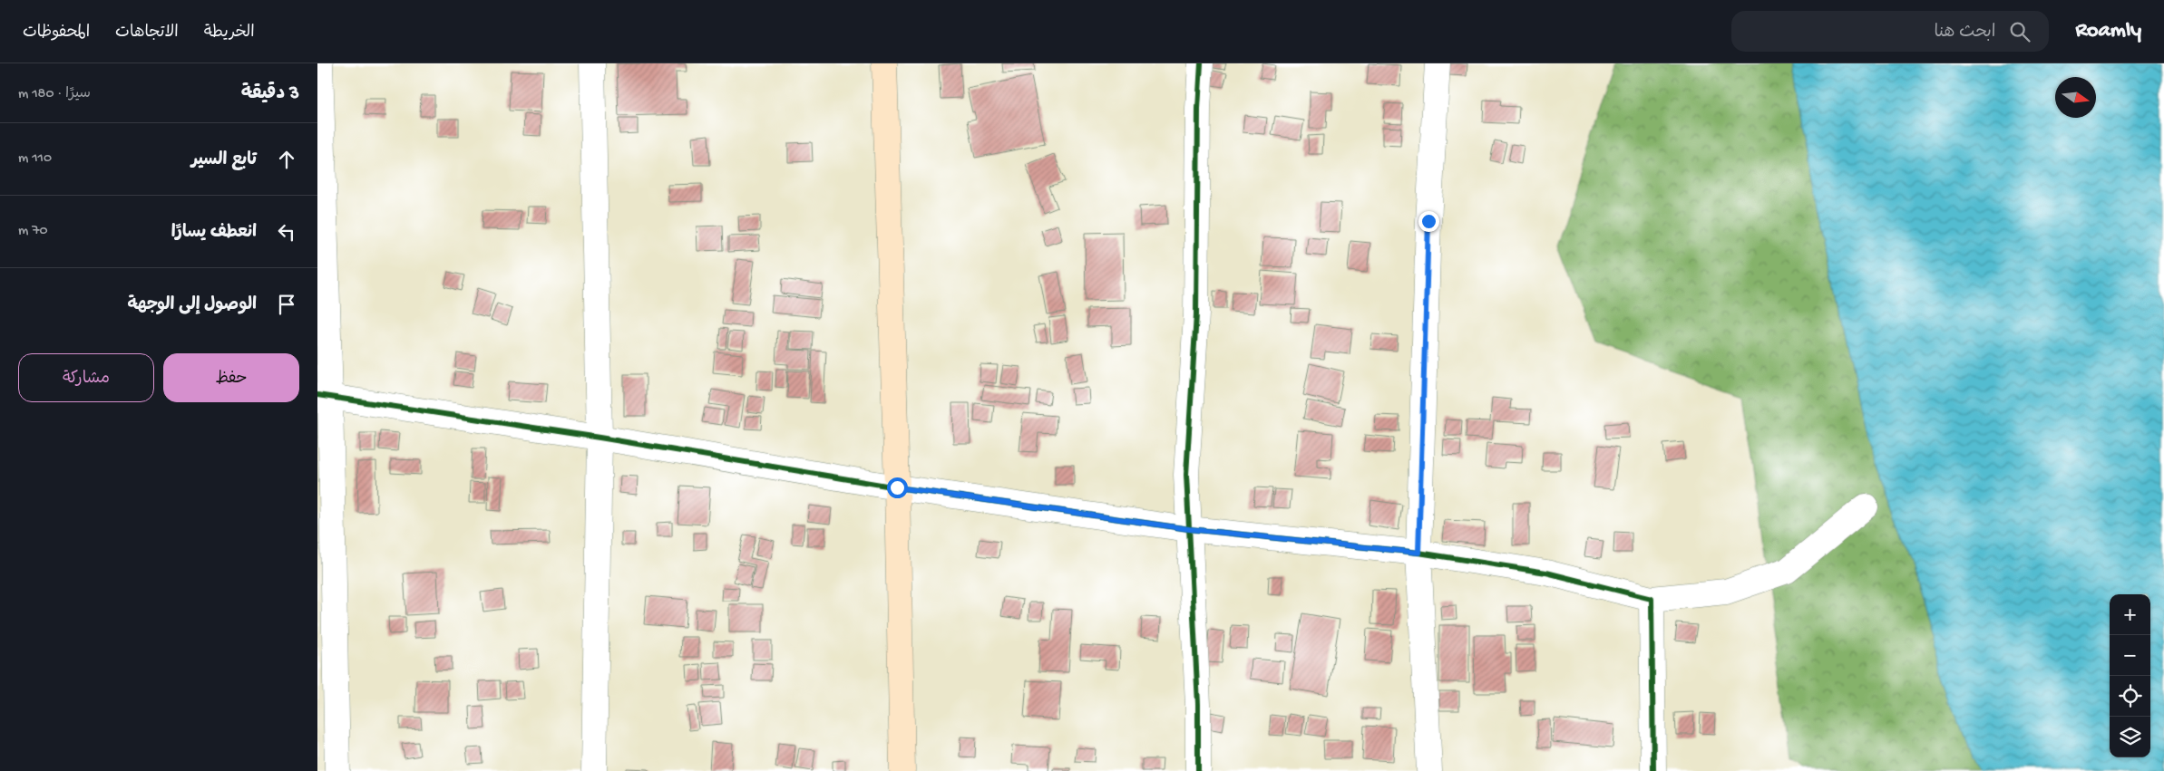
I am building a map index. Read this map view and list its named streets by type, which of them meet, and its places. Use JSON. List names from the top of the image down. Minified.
{"north":"right","page":{"header":"Roamly","search":"ابحث هنا","nav":["الخريطة","الاتجاهات","المحفوظات"],"heading":["3 دقيقة","سيرًا · 180 m"],"list":[["تابع السير","110 m"],["انعطف يسارًا","70 m"],"الوصول إلى الوجهة"],"buttons":["حفظ","مشاركة"],"map_buttons":["+","−"]}}
